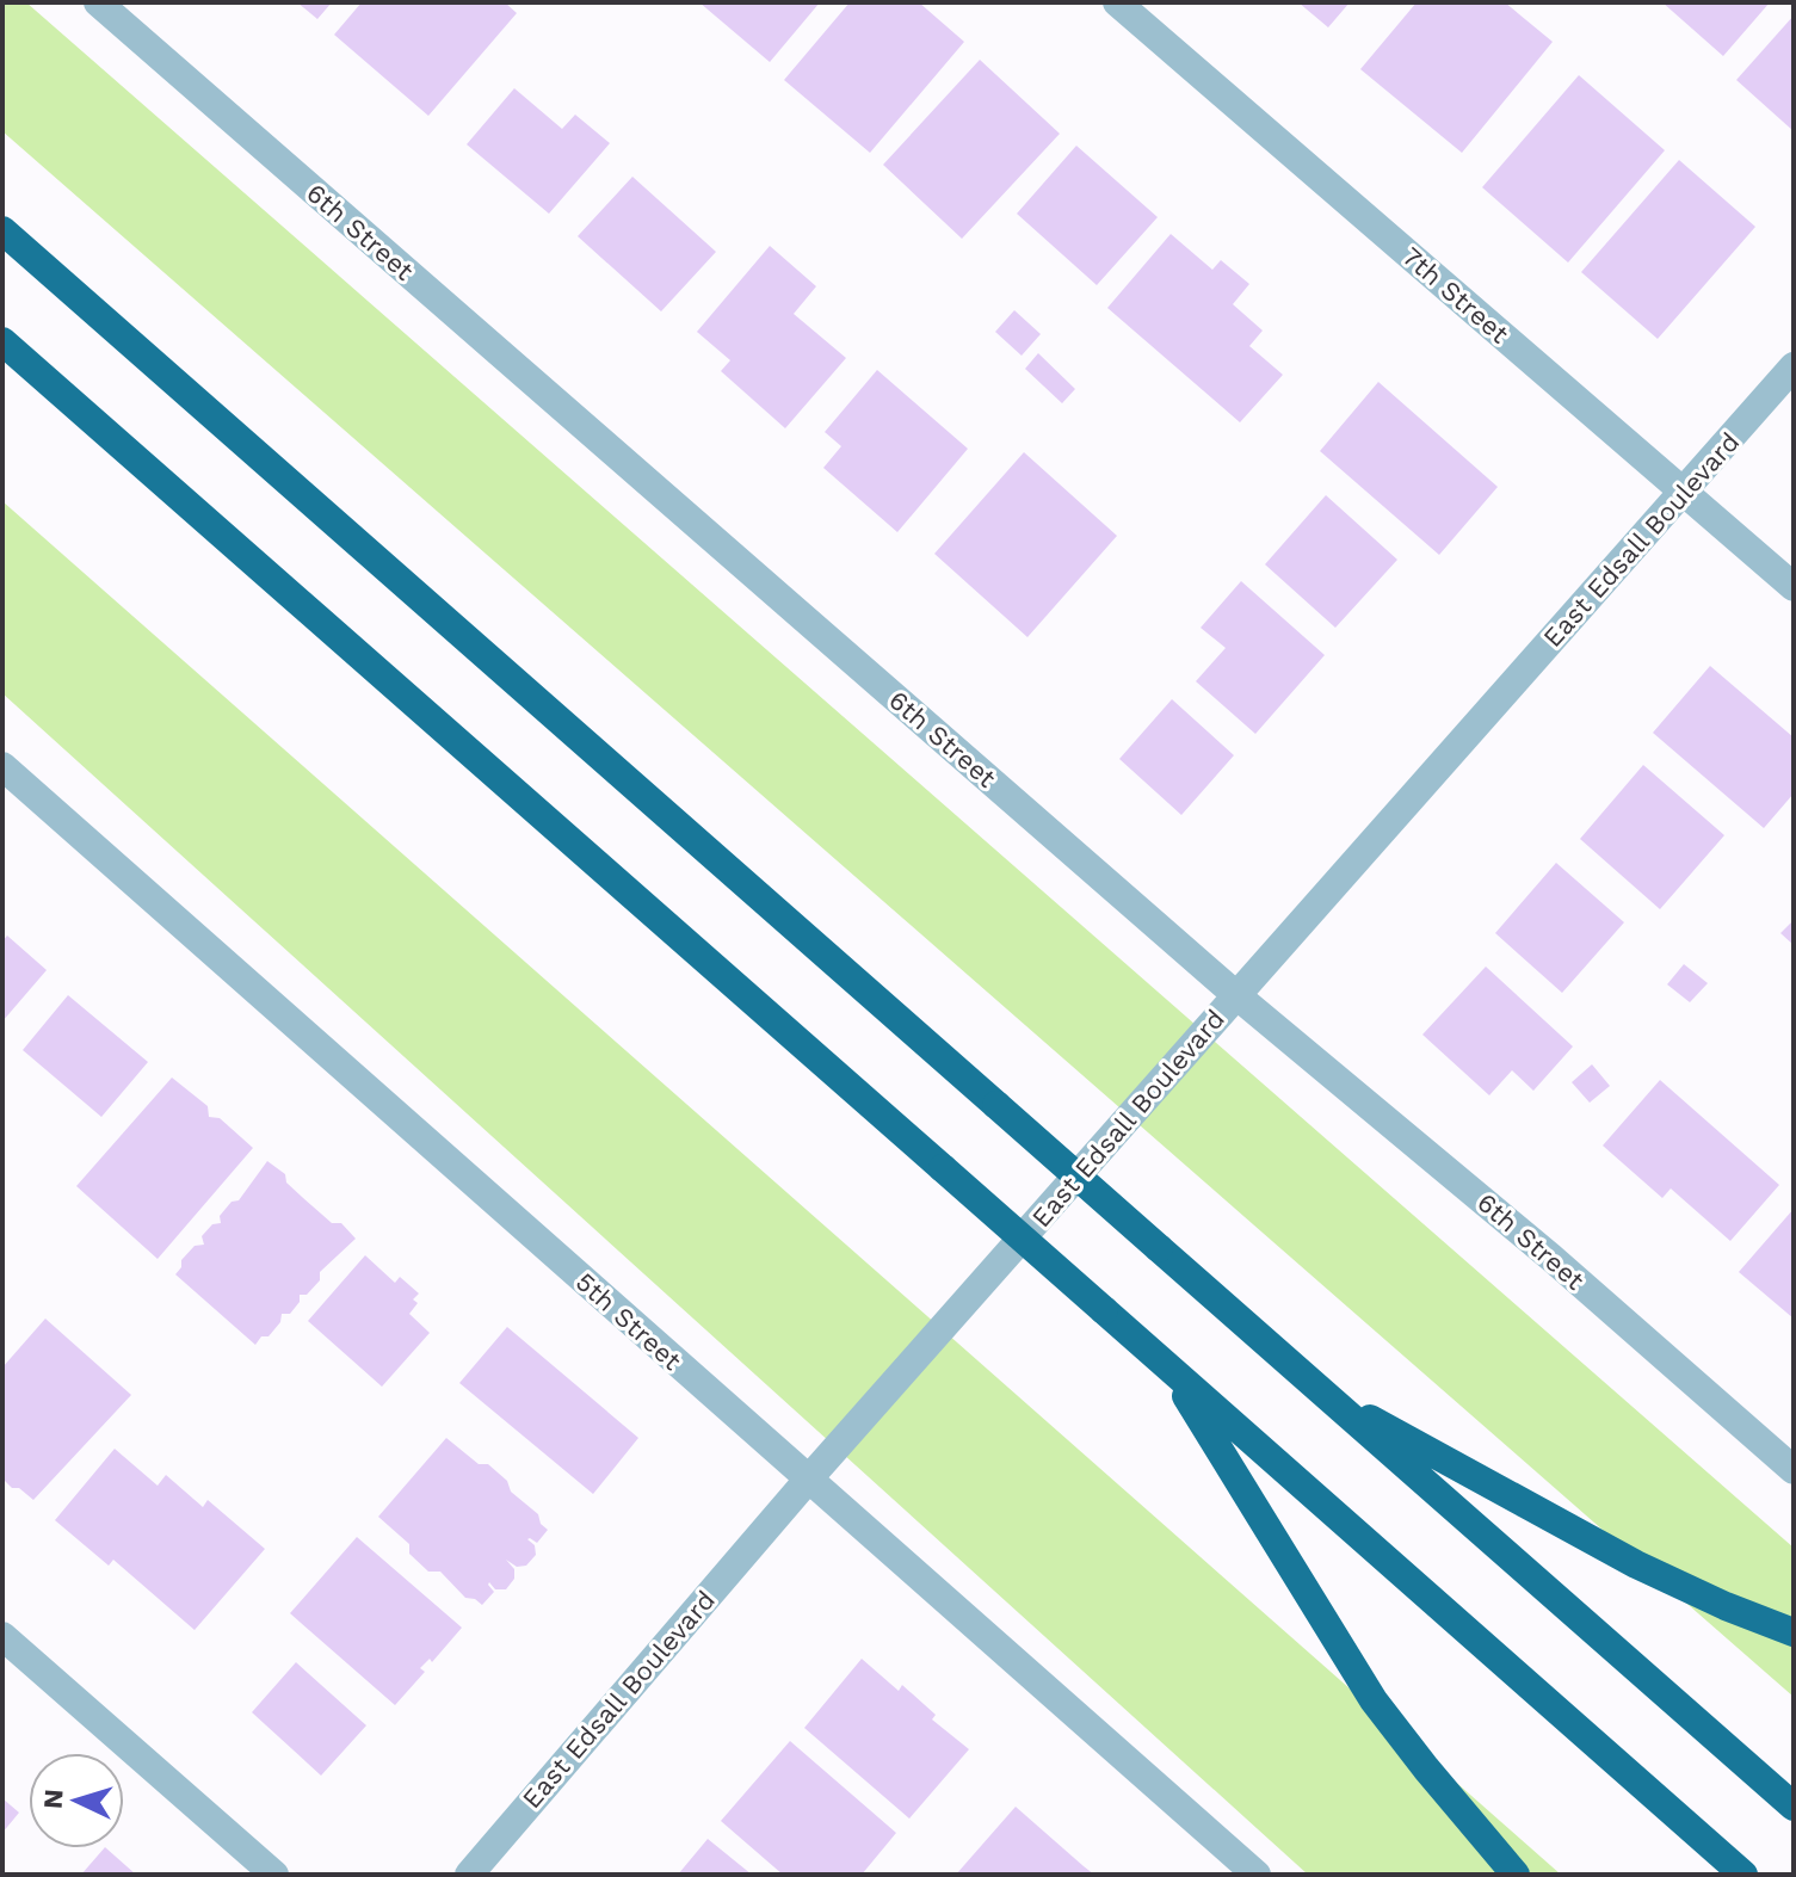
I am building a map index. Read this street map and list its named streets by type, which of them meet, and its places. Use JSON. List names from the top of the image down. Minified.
{"streets":{"street":["6th Street","7th Street","East Edsall Boulevard","5th Street"]},"crossings":[["6th Street","East Edsall Boulevard"],["7th Street","East Edsall Boulevard"],["East Edsall Boulevard","5th Street"]],"north":"left"}
